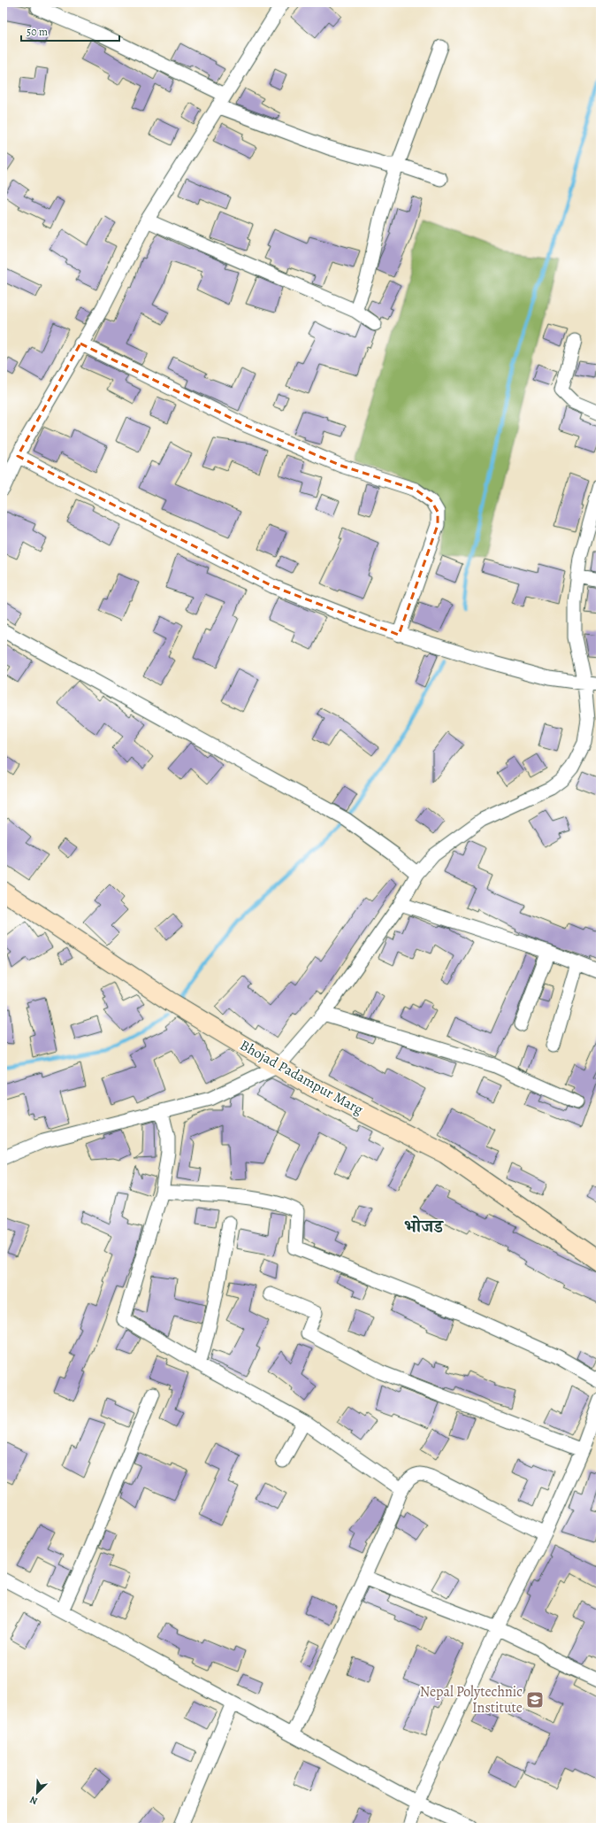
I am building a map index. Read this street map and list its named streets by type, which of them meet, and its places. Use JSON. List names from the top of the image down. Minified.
{"streets":{"street":["Bhojad Padampur Marg"]},"districts":["भोजड"],"places":{"school or university":["Nepal Polytechnic Institute"]},"scale_bar":"50 m","north":"bottom left"}
